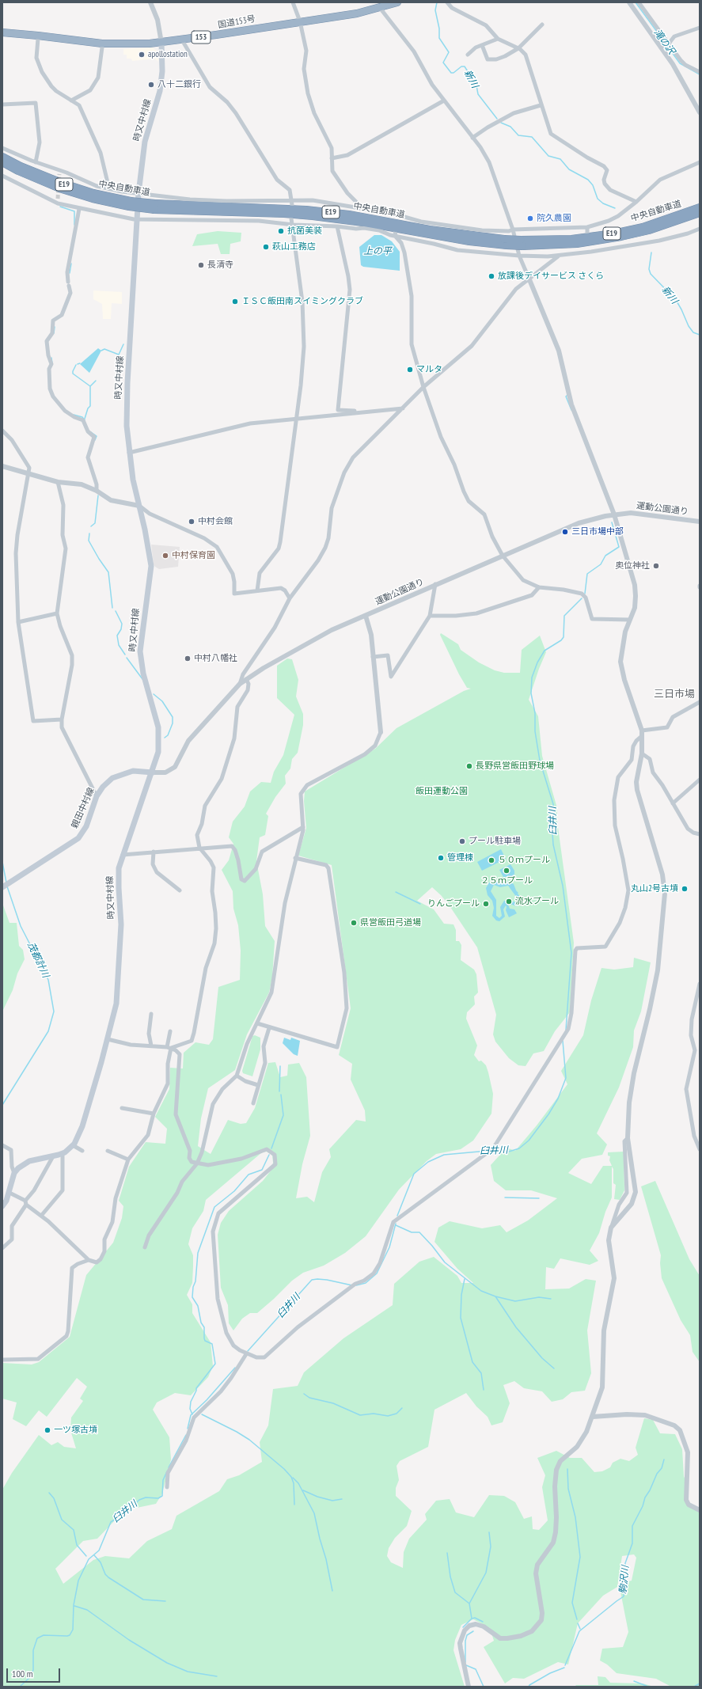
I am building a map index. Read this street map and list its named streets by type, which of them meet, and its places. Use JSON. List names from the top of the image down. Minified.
{"streets":{"highway":["国道153号","153","E19","中央自動車道"],"main road":["時又中村線","親田中村線"],"street":["運動公園通り"]},"crossings":[["国道153号","時又中村線"],["時又中村線","運動公園通り"],["時又中村線","親田中村線"],["運動公園通り","親田中村線"]],"districts":["三日市場"],"water":["滝の沢","新川","上の平","臼井川","茂都計川","駒沢川"],"parks":["飯田運動公園"],"places":["apollostation","八十二銀行","院久農園","抗菌美装","萩山工務店","長清寺","放課後デイサービス さくら","ＩＳＣ飯田南スイミングクラブ","マルタ","中村会館","三日市場中部","中村保育園","奥位神社","中村八幡社","長野県営飯田野球場","プール駐車場","管理棟","５０ｍプール","２５ｍプール","丸山2号古墳","流水プール","りんごプール","県営飯田弓道場","一ツ塚古墳"],"scale_bar":"100 m"}
